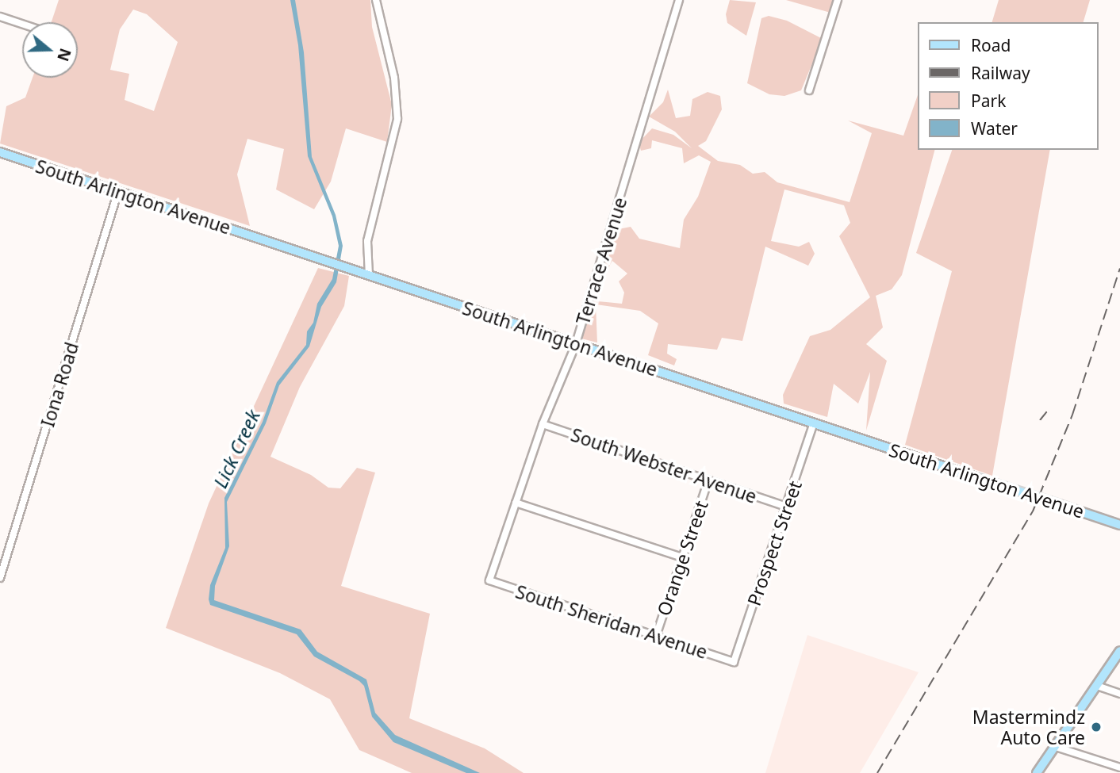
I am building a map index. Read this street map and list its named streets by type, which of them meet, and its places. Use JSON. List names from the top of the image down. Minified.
{"streets":{"main road":["South Arlington Avenue"],"street":["Terrace Avenue","Iona Road","South Webster Avenue","Prospect Street","Orange Street","South Sheridan Avenue"]},"crossings":[["South Arlington Avenue","Terrace Avenue"],["South Arlington Avenue","Iona Road"],["South Arlington Avenue","Prospect Street"],["Terrace Avenue","South Webster Avenue"],["Terrace Avenue","South Sheridan Avenue"],["South Webster Avenue","Prospect Street"],["South Webster Avenue","Orange Street"],["Prospect Street","South Sheridan Avenue"],["Orange Street","South Sheridan Avenue"]],"water":["Lick Creek"],"places":["Mastermindz Auto Care"],"legend":["Road","Railway","Park","Water"],"north":"right"}
